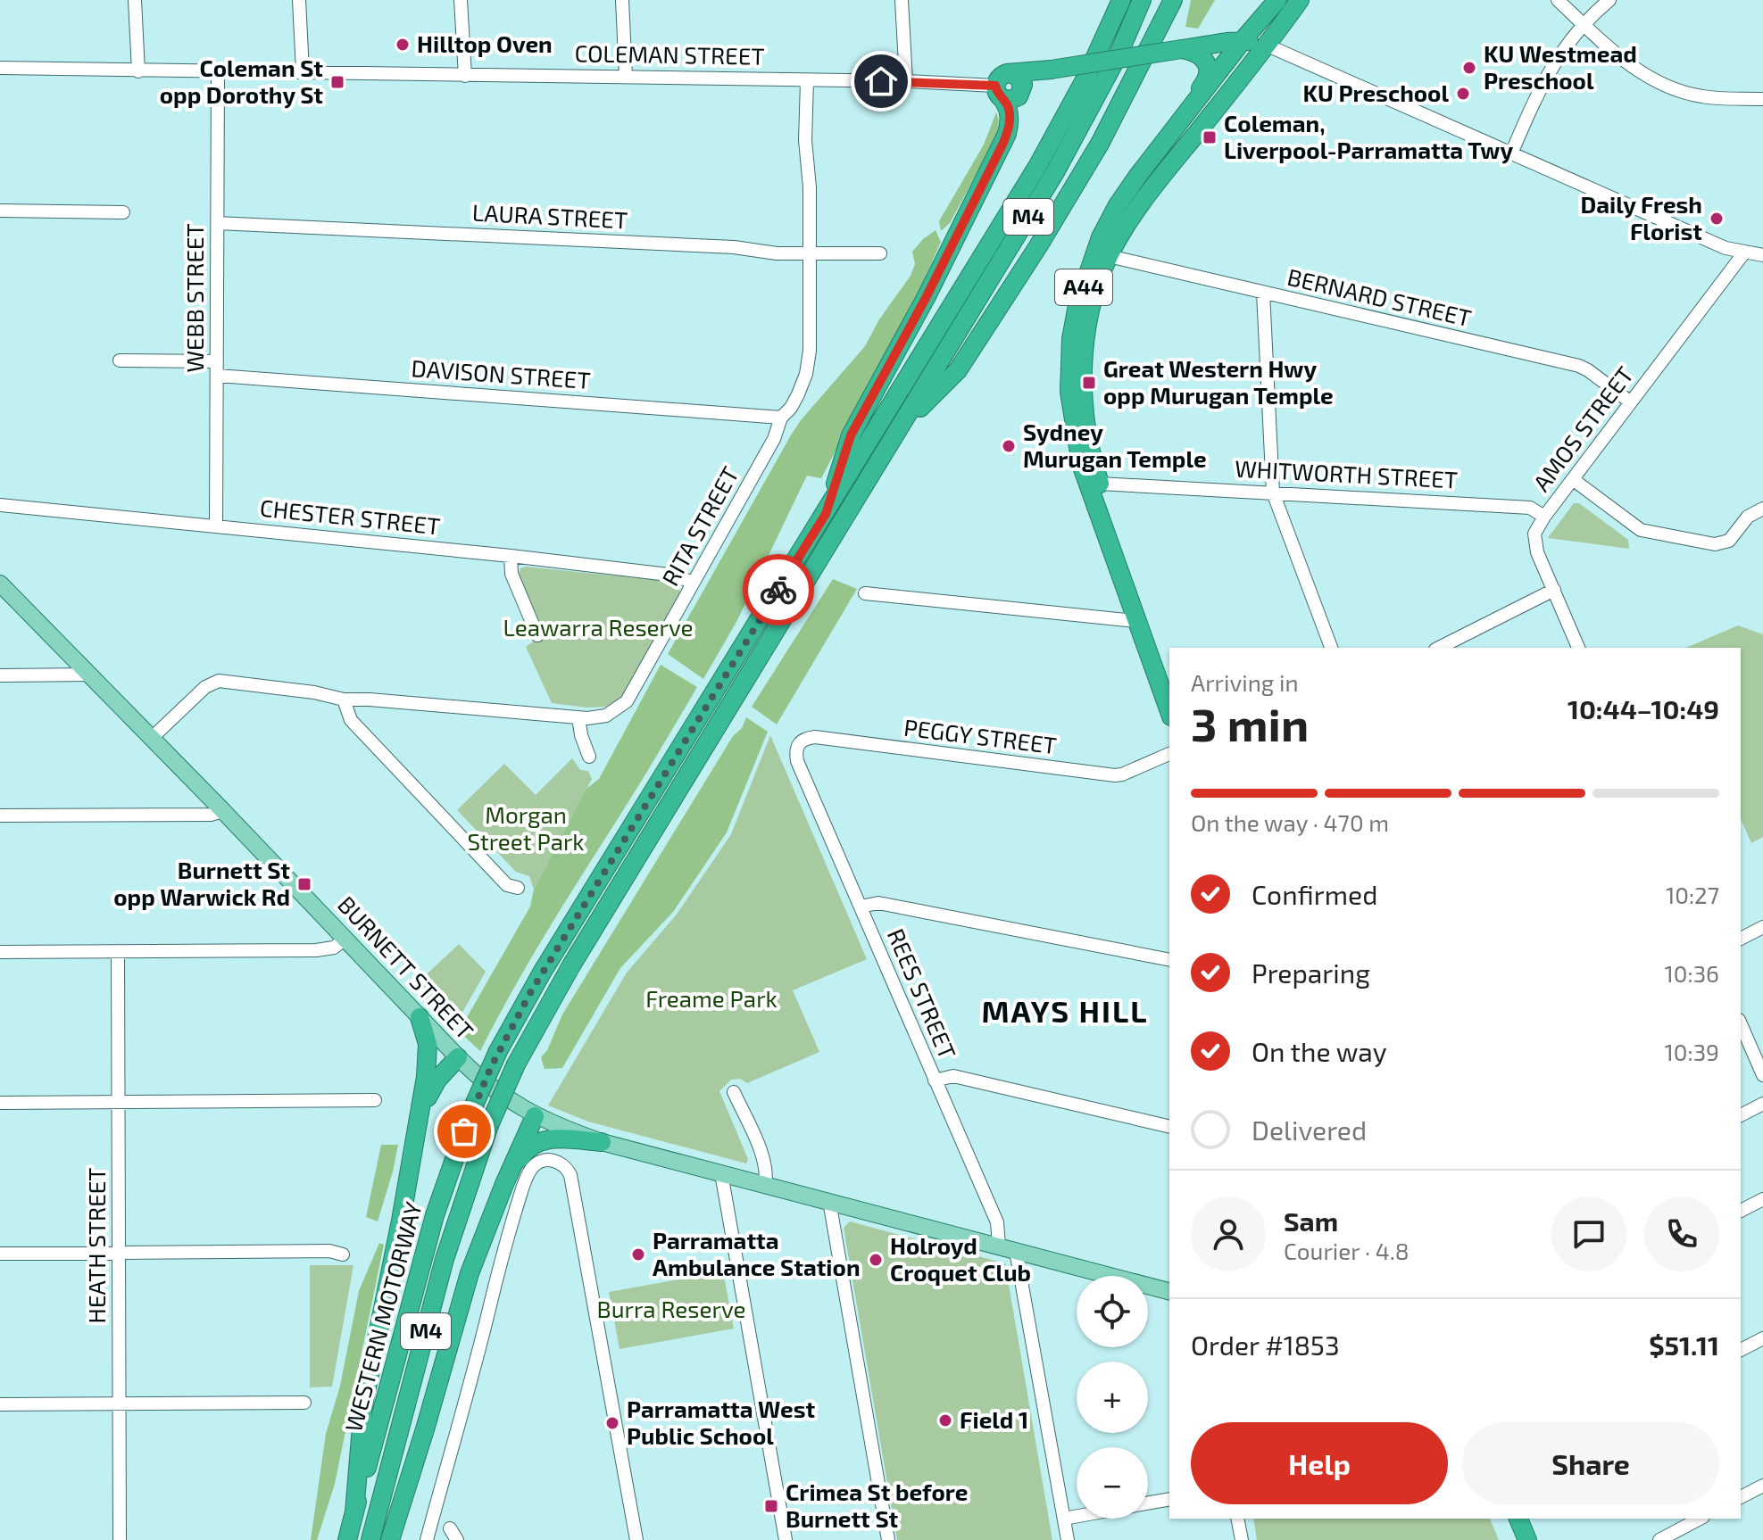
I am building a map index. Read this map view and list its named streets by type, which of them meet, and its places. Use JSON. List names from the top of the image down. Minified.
{"streets":{"highway":["COLEMAN STREET","M4","A44","WESTERN MOTORWAY"],"main road":["BURNETT STREET"],"street":["LAURA STREET","WEBB STREET","BERNARD STREET","DAVISON STREET","AMOS STREET","WHITWORTH STREET","CHESTER STREET","RITA STREET","PEGGY STREET","REES STREET","HEATH STREET"]},"crossings":[["COLEMAN STREET","M4"],["COLEMAN STREET","A44"],["COLEMAN STREET","WEBB STREET"],["COLEMAN STREET","RITA STREET"],["LAURA STREET","WEBB STREET"],["LAURA STREET","RITA STREET"],["M4","BURNETT STREET"],["M4","WESTERN MOTORWAY"],["A44","BERNARD STREET"],["A44","WHITWORTH STREET"],["WEBB STREET","DAVISON STREET"],["WEBB STREET","CHESTER STREET"],["BERNARD STREET","AMOS STREET"],["DAVISON STREET","RITA STREET"],["AMOS STREET","WHITWORTH STREET"],["CHESTER STREET","RITA STREET"],["RITA STREET","BURNETT STREET"],["PEGGY STREET","REES STREET"],["BURNETT STREET","REES STREET"]],"districts":["MAYS HILL"],"parks":["Leawarra Reserve","Morgan Street Park","Freame Park","Burra Reserve"],"places":{"other":["Hilltop Oven","KU Westmead Preschool","KU Preschool","Daily Fresh Florist","Sydney Murugan Temple","Parramatta Ambulance Station","Holroyd Croquet Club","Field 1","Parramatta West Public School"],"transit":["Coleman St opp Dorothy St","Coleman, Liverpool-Parramatta Twy","Great Western Hwy opp Murugan Temple","Burnett St opp Warwick Rd","Crimea St before Burnett St"]},"page":{"heading":["3 min","Arriving in","10:44–10:49"],"panel":["Sam","Courier · 4.8","Order #1853","$51.11"],"bar":"On the way · 470 m","list":[["Confirmed","10:27"],["Preparing","10:36"],["On the way","10:39"],"Delivered"],"map_buttons":["+","−"],"buttons":["Help","Share"]}}
